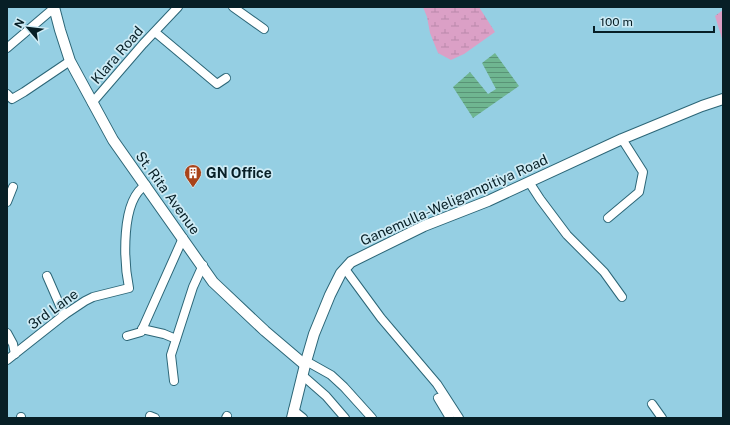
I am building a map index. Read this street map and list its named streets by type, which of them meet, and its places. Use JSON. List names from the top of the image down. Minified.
{"streets":{"street":["Klara Road","St. Rita Avenue","Ganemulla-Weligampitiya Road","3rd Lane"]},"crossings":[["Klara Road","St. Rita Avenue"],["St. Rita Avenue","Ganemulla-Weligampitiya Road"],["St. Rita Avenue","3rd Lane"]],"places":{"building":["GN Office"]},"scale_bar":"100 m","north":"top left"}
